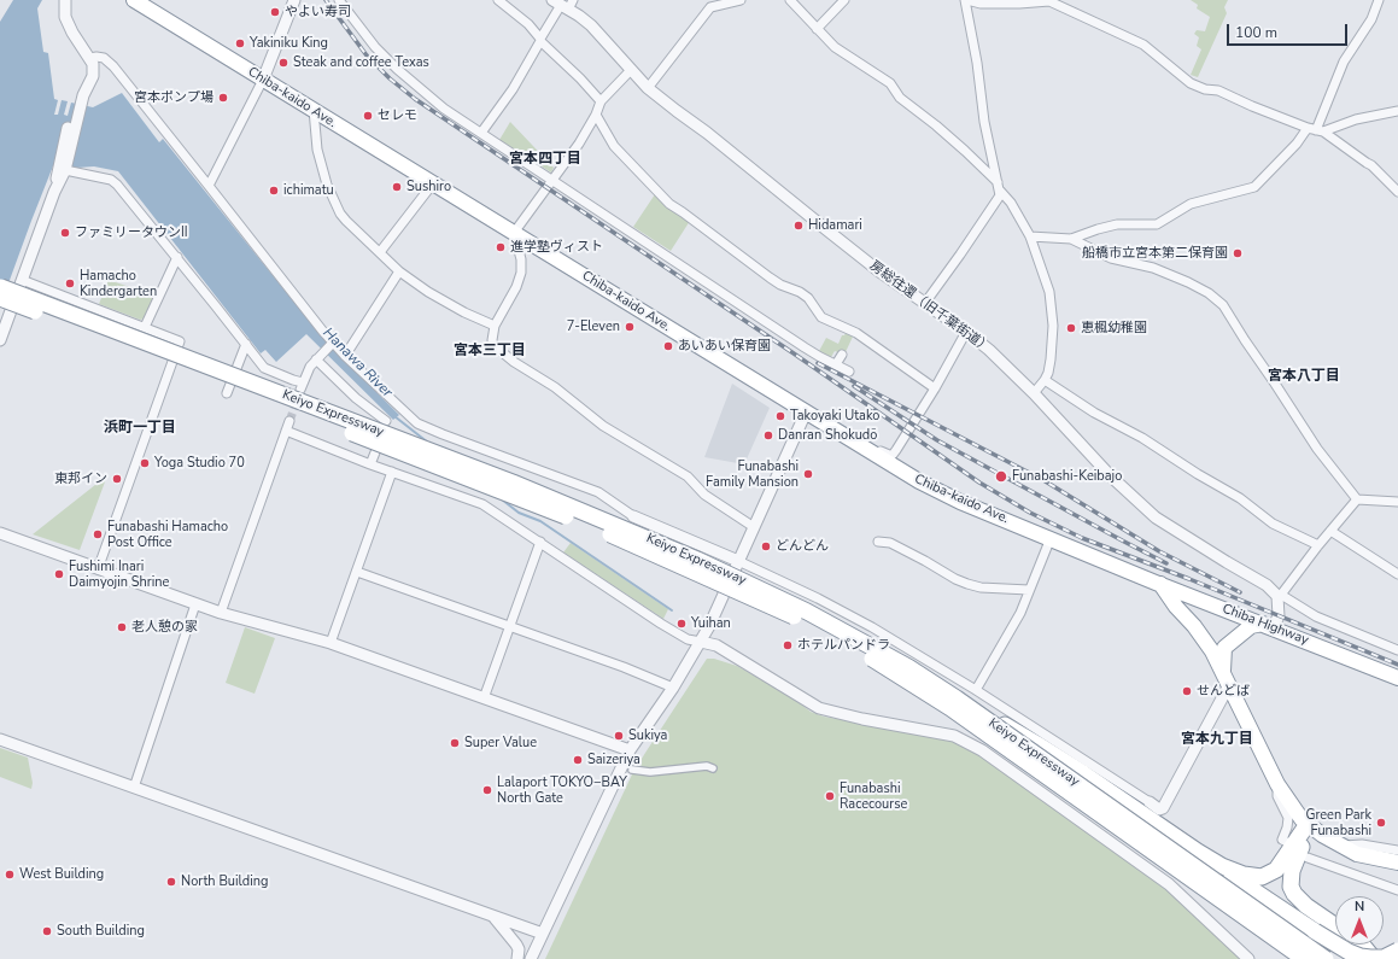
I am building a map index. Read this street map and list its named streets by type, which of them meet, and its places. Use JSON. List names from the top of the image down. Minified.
{"streets":{"highway":["Chiba-kaido Ave.","Keiyo Expressway","Chiba Highway"],"street":["房総往還（旧千葉街道）"]},"crossings":[["Chiba-kaido Ave.","Chiba Highway"]],"districts":["宮本四丁目","宮本三丁目","宮本八丁目","浜町一丁目","宮本九丁目"],"water":["Hanawa River"],"places":["やよい寿司","Yakiniku King","Steak and coffee Texas","宮本ポンプ場","セレモ","Sushiro","ichimatu","Hidamari","ファミリータウンII","進学塾ヴィスト","船橋市立宮本第二保育園","Hamacho Kindergarten","7-Eleven","恵楓幼稚園","あいあい保育園","Takoyaki Utako","Danran Shokudō","Yoga Studio 70","Funabashi Family Mansion","Funabashi-Keibajo","東邦イン","Funabashi Hamacho Post Office","どんどん","Fushimi Inari Daimyojin Shrine","Yuihan","老人憩の家","ホテルパンドラ","せんどば","Sukiya","Super Value","Saizeriya","Lalaport TOKYO−BAY North Gate","Funabashi Racecourse","Green Park Funabashi","West Building","North Building","South Building"],"scale_bar":"100 m","north":"top"}
